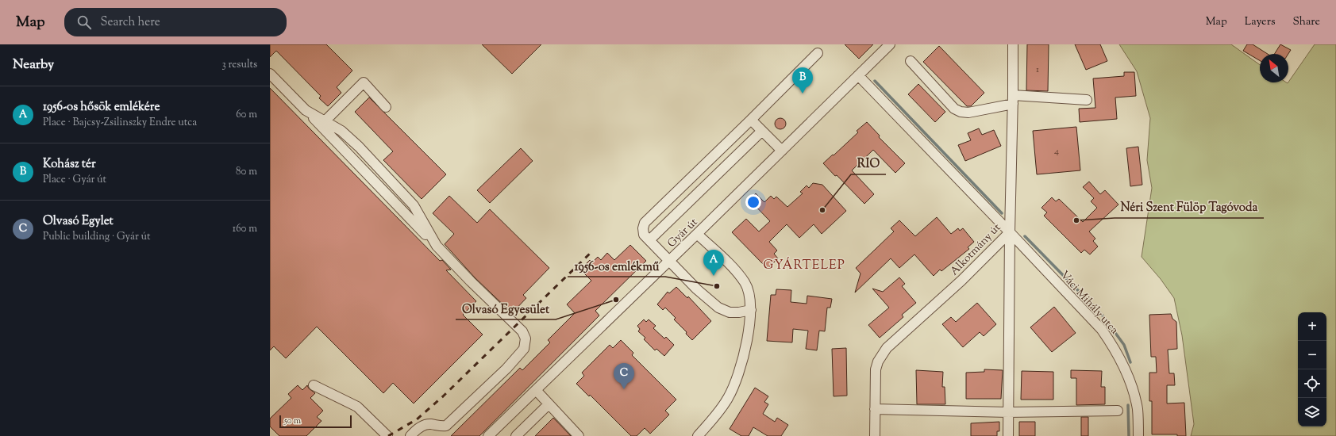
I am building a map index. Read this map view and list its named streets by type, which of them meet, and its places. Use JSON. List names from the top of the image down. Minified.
{"streets":{"street":["Gyár út","Alkotmány út","Váci Mihály utca"]},"crossings":[["Gyár út","Váci Mihály utca"],["Alkotmány út","Váci Mihály utca"]],"districts":["GYÁRTELEP"],"places":["RIO","Néri Szent Fülöp Tagóvoda","1956-os emlékmű","Olvasó Egyesület"],"house_numbers":["1","4"],"scale_bar":"50 m","north":"top left","page":{"header":"Map","search":"Search here","nav":["Map","Layers","Share"],"heading":["Nearby","3 results"],"pins":["B","A","C"],"list":[{"mark":"A","name":"1956-os hősök emlékére","note":"Place · Bajcsy-Zsilinszky Endre utca","value":"60 m"},{"mark":"B","name":"Kohász tér","note":"Place · Gyár út","value":"80 m"},{"mark":"C","name":"Olvasó Egylet","note":"Public building · Gyár út","value":"160 m"}],"map_buttons":["+","−"],"scale":"50 m"}}
